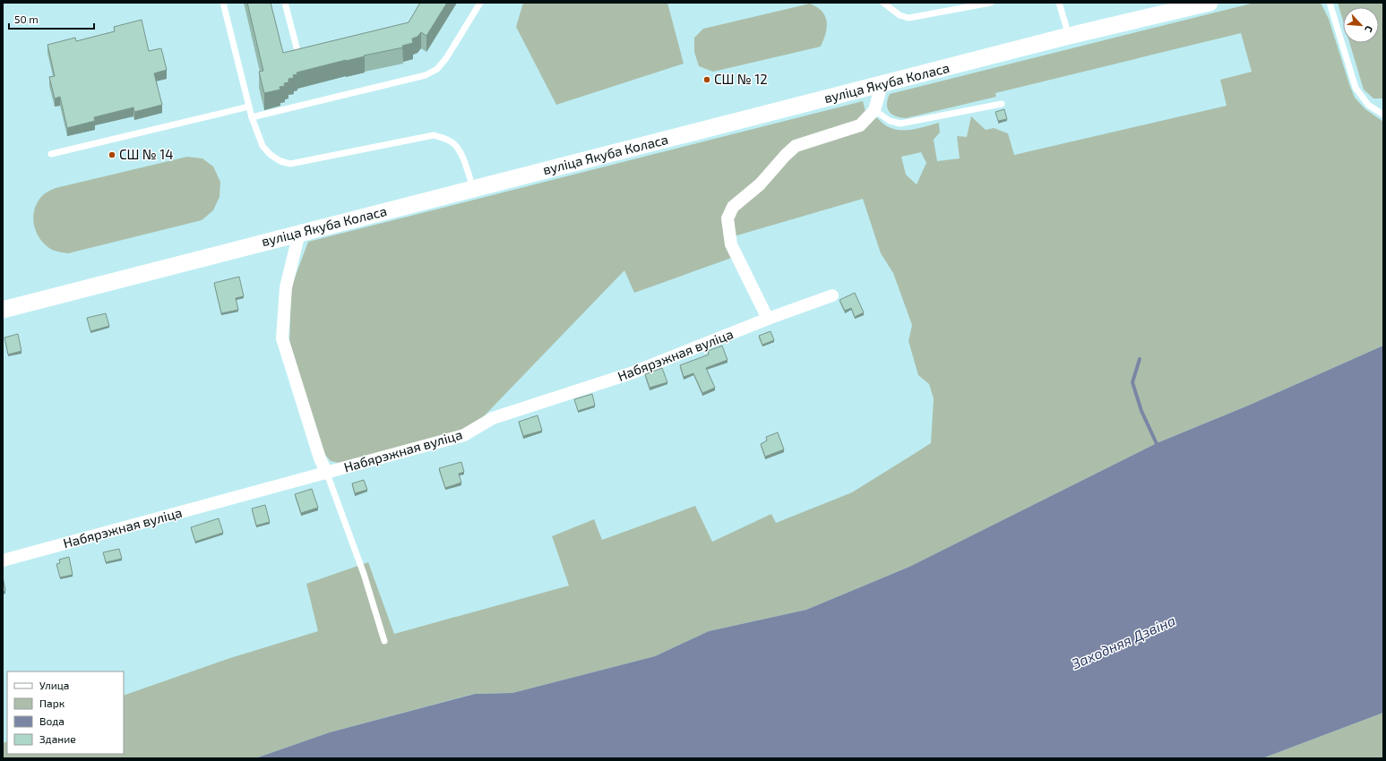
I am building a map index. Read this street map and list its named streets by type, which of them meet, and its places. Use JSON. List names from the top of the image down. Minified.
{"streets":{"street":["вуліца Якуба Коласа","Набярэжная вуліца"]},"water":["Заходняя Дзвіна"],"places":["СШ № 12","СШ № 14"],"legend":["Улица","Парк","Вода","Здание"],"scale_bar":"50 m","north":"bottom right"}
